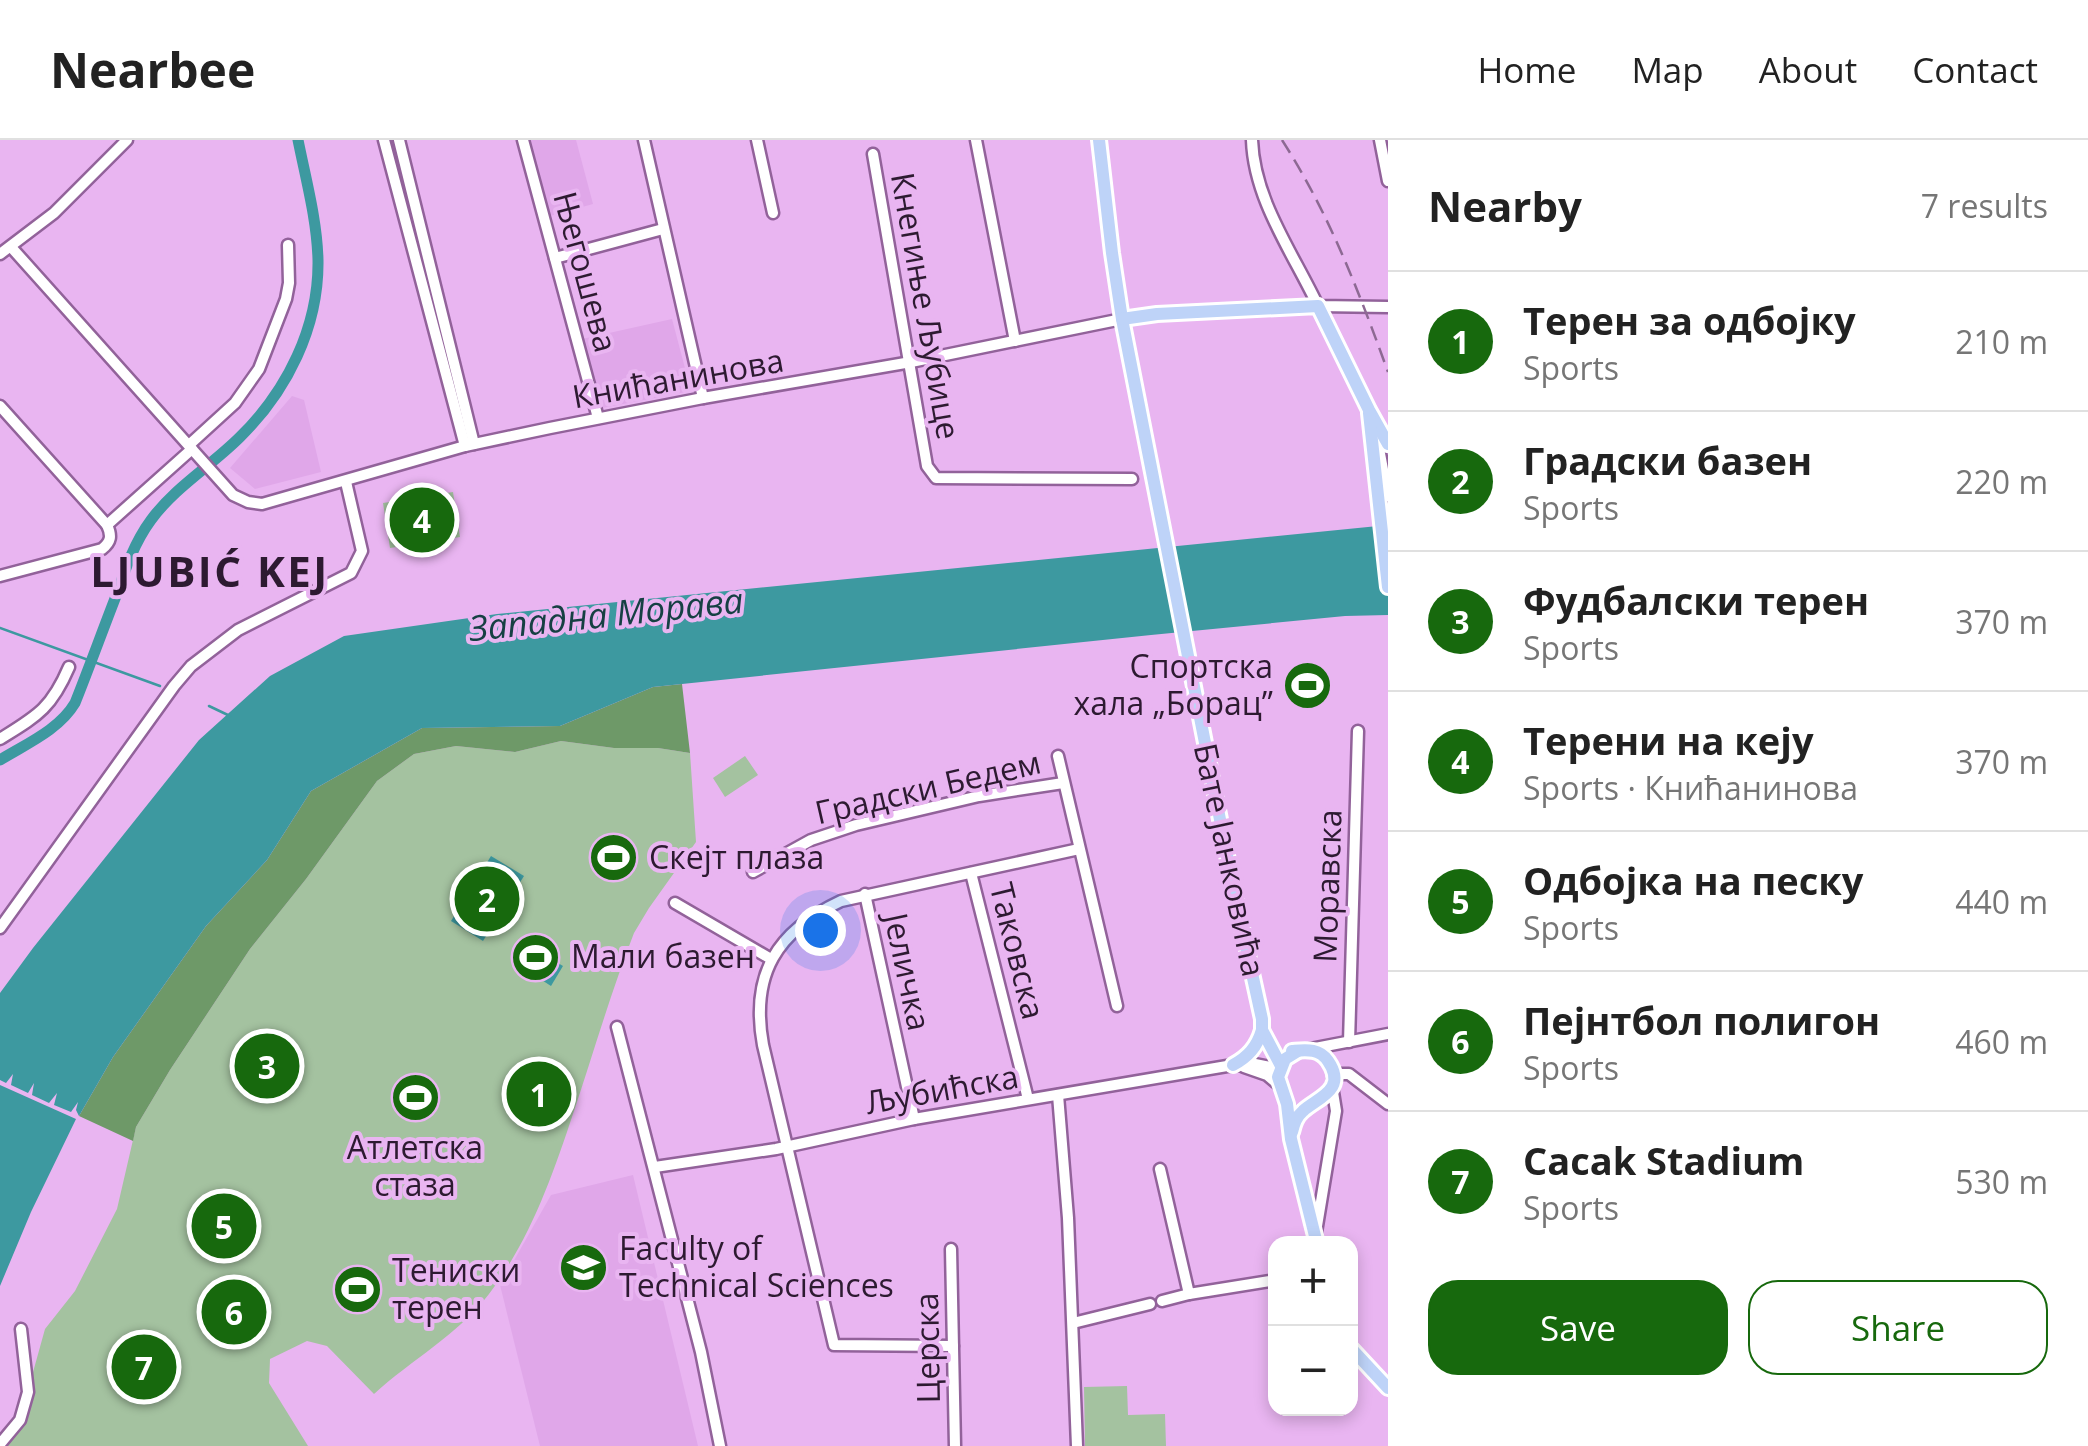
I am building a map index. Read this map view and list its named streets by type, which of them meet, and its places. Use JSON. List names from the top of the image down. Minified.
{"streets":{"main road":["Бате Јанковића"],"street":["Његошева","Кнегиње Љубице","Книћанинова","Градски Бедем","Моравска","Таковска","Јеличка","Љубићска","Церска"]},"crossings":[["Његошева","Книћанинова"],["Кнегиње Љубице","Книћанинова"],["Книћанинова","Бате Јанковића"],["Бате Јанковића","Љубићска"],["Таковска","Љубићска"],["Јеличка","Љубићска"]],"districts":["LJUBIĆ KEJ"],"water":["Западна Морава"],"places":{"sports":["Спортска хала „Борац”","Скејт плаза","Мали базен","Атлетска стаза","Тениски терен"],"school or university":["Faculty of Technical Sciences"]},"page":{"header":"Nearbee","nav":["Home","Map","About","Contact"],"heading":["Nearby","7 results"],"list":[{"mark":"1","name":"Терен за одбојку","note":"Sports","value":"210 m"},{"mark":"2","name":"Градски базен","note":"Sports","value":"220 m"},{"mark":"3","name":"Фудбалски терен","note":"Sports","value":"370 m"},{"mark":"4","name":"Терени на кеју","note":"Sports · Книћанинова","value":"370 m"},{"mark":"5","name":"Одбојка на песку","note":"Sports","value":"440 m"},{"mark":"6","name":"Пејнтбол полигон","note":"Sports","value":"460 m"},{"mark":"7","name":"Cacak Stadium","note":"Sports","value":"530 m"}],"pins":["4","2","3","1","5","6","7"],"map_buttons":["+","−"],"buttons":["Save","Share"]}}
